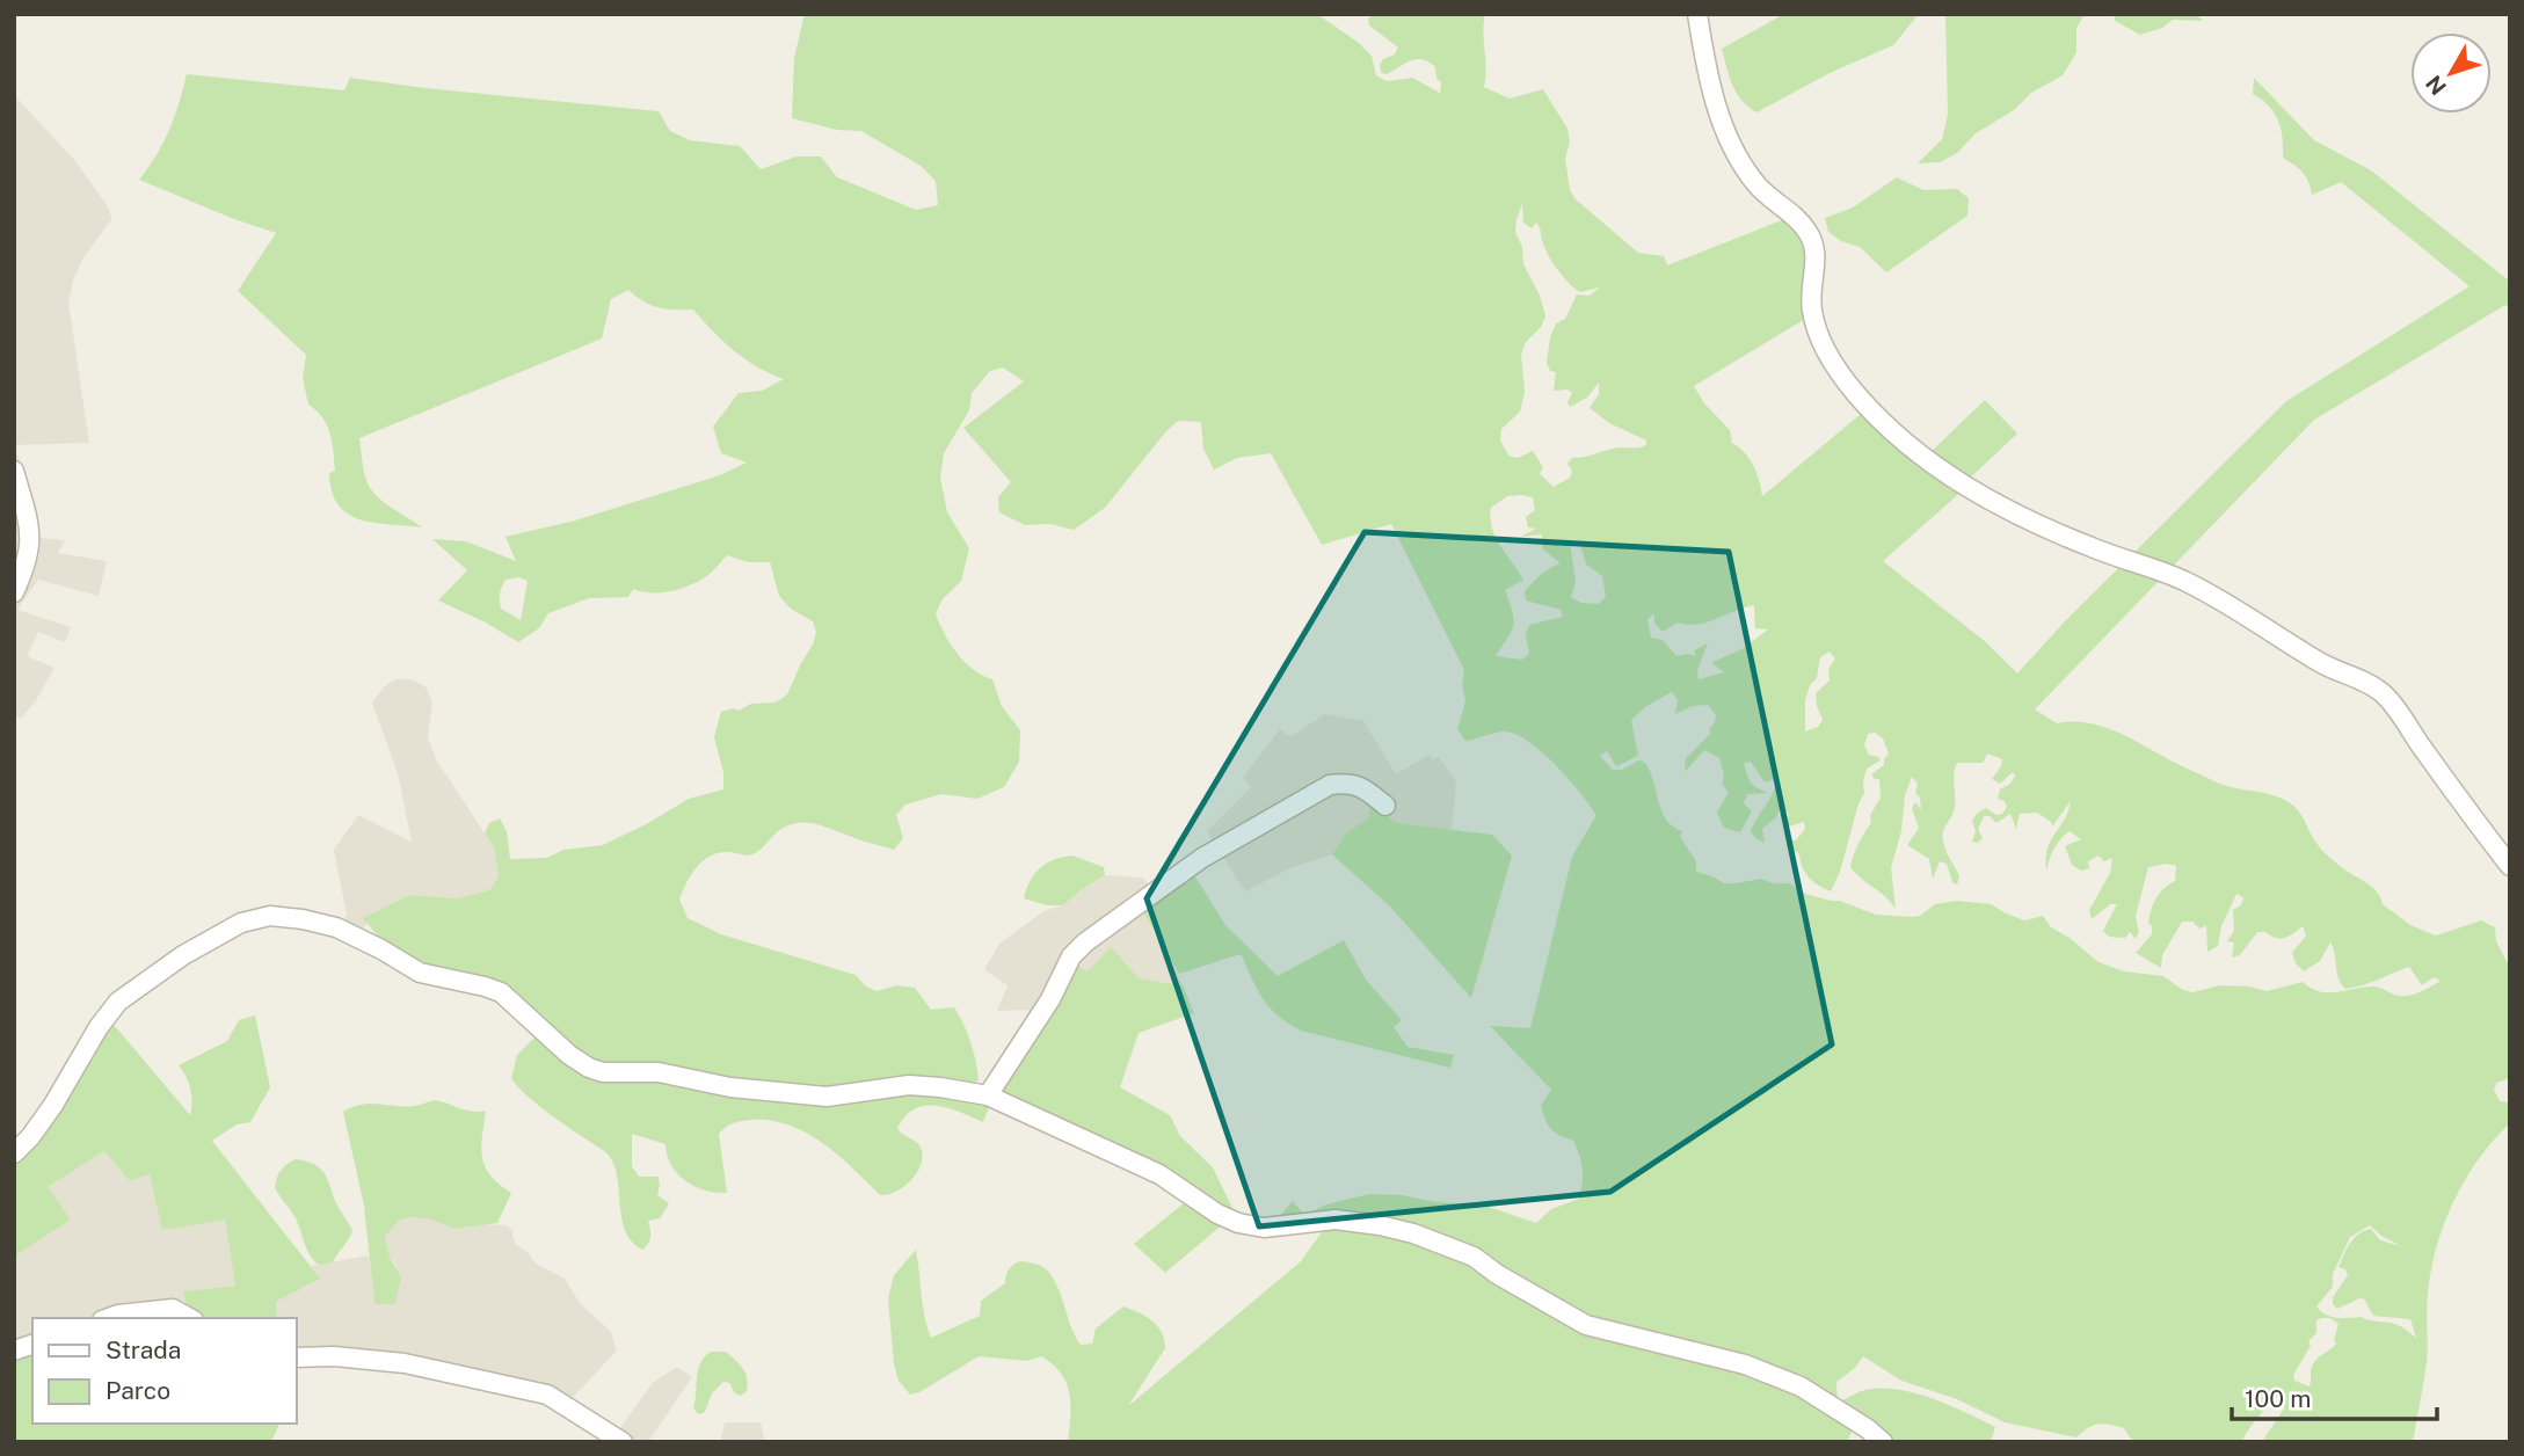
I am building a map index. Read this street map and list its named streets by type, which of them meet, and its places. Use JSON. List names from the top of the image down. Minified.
{"legend":["Strada","Parco"],"scale_bar":"100 m","north":"bottom left"}
